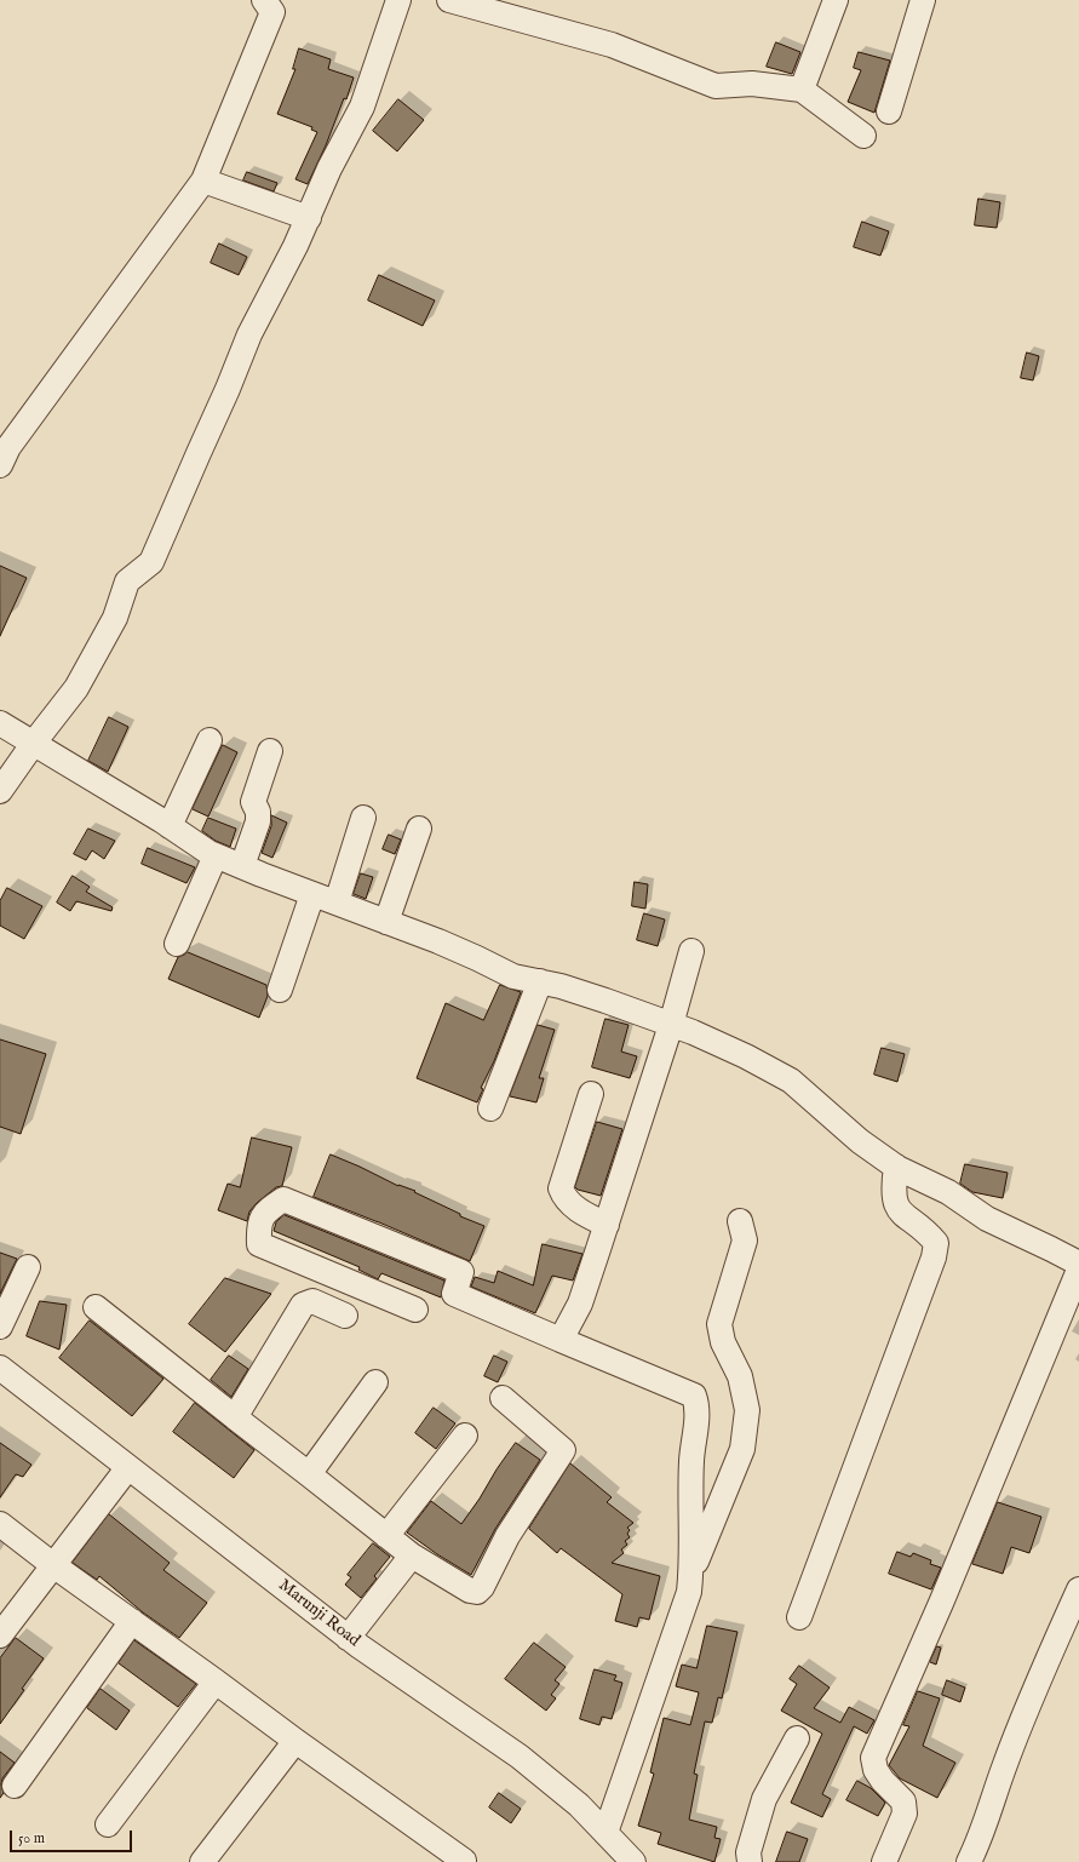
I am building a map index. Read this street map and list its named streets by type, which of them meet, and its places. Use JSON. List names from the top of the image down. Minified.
{"streets":{"street":["Marunji Road"]},"scale_bar":"50 m"}
